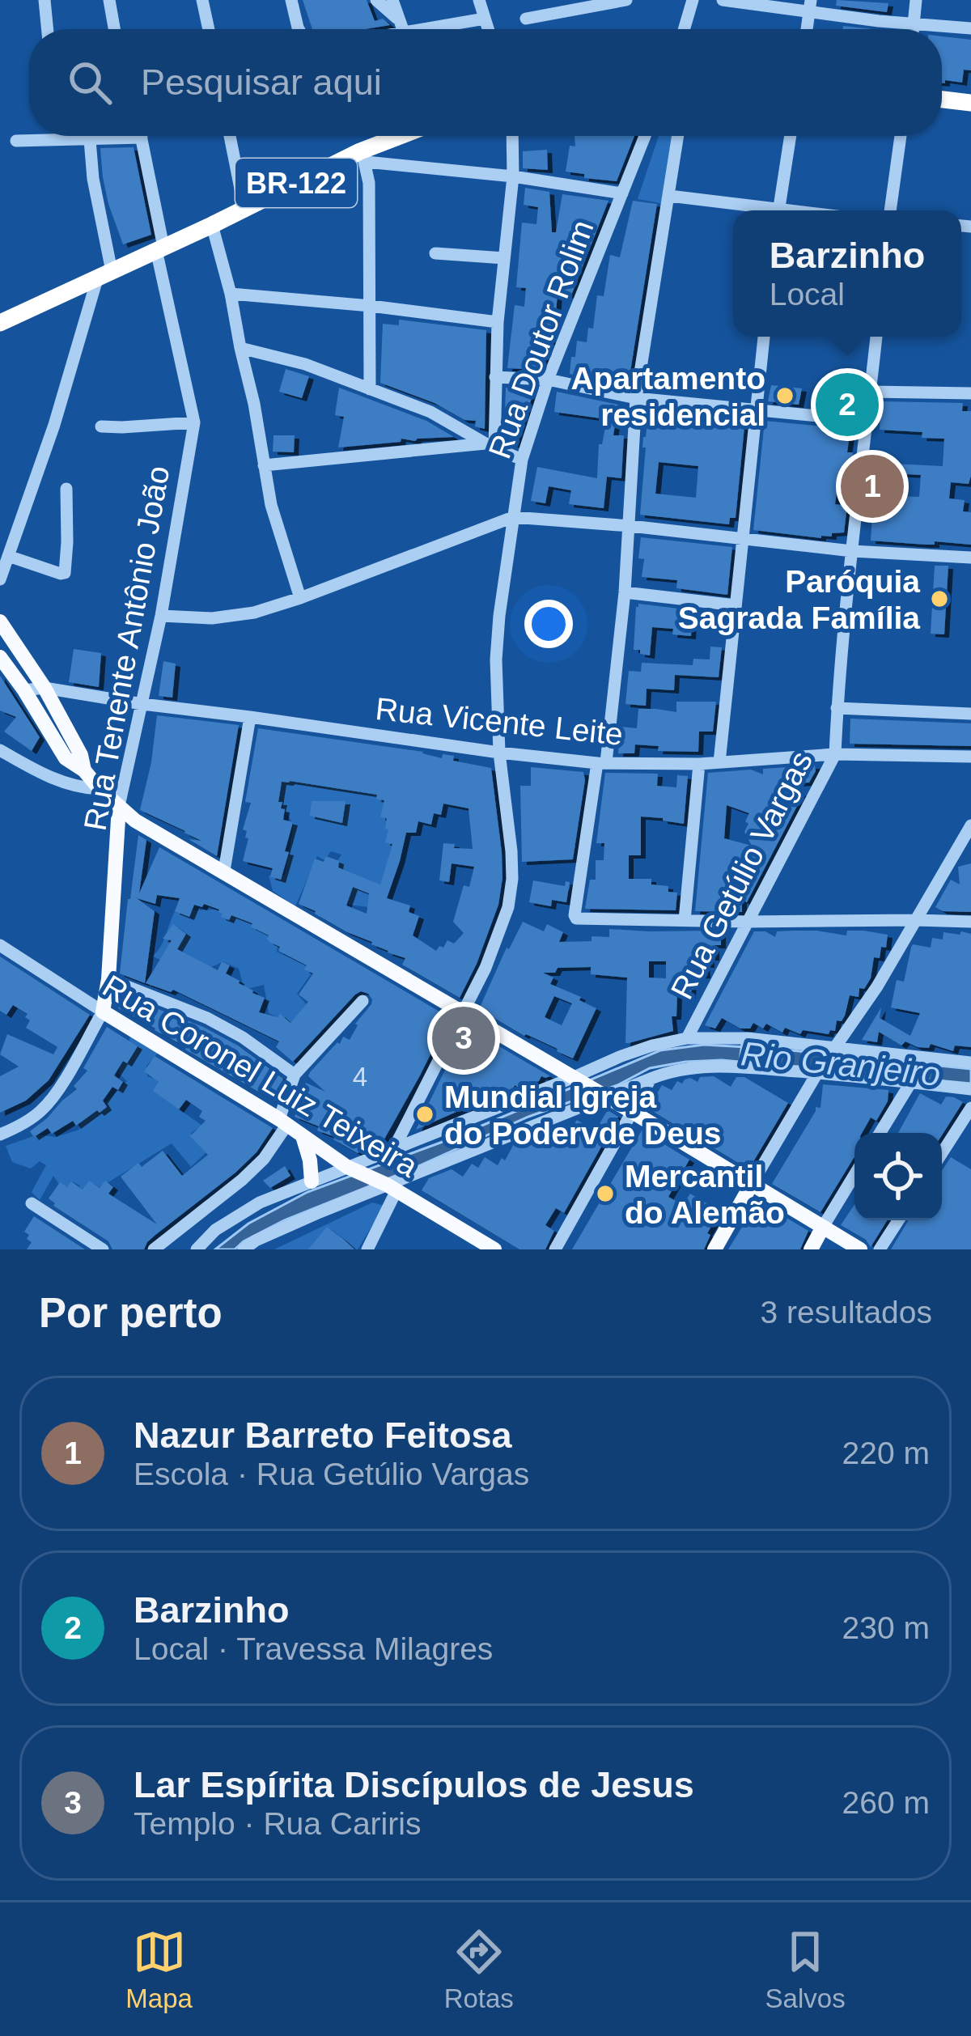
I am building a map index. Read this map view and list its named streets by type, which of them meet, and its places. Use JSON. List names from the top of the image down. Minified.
{"streets":{"highway":["BR-122"],"main road":["Rua Tenente Antônio João","Rua Coronel Luiz Teixeira"],"street":["Rua Doutor Rolim","Rua Vicente Leite","Rua Getúlio Vargas"]},"crossings":[["BR-122","Rua Tenente Antônio João"],["Rua Doutor Rolim","Rua Vicente Leite"],["Rua Tenente Antônio João","Rua Vicente Leite"],["Rua Tenente Antônio João","Rua Coronel Luiz Teixeira"],["Rua Vicente Leite","Rua Getúlio Vargas"]],"water":["Rio Granjeiro"],"places":["Apartamento residencial","Paróquia Sagrada Família","Mundial Igreja do Podervde Deus","Mercantil do Alemão"],"house_numbers":["4"],"page":{"search":"Pesquisar aqui","popup":["Barzinho","Local"],"pins":["2","1","3"],"heading":["Por perto","3 resultados"],"list":[{"mark":"1","name":"Nazur Barreto Feitosa","note":"Escola · Rua Getúlio Vargas","value":"220 m"},{"mark":"2","name":"Barzinho","note":"Local · Travessa Milagres","value":"230 m"},{"mark":"3","name":"Lar Espírita Discípulos de Jesus","note":"Templo · Rua Cariris","value":"260 m"}],"nav":["Mapa","Rotas","Salvos"]}}
